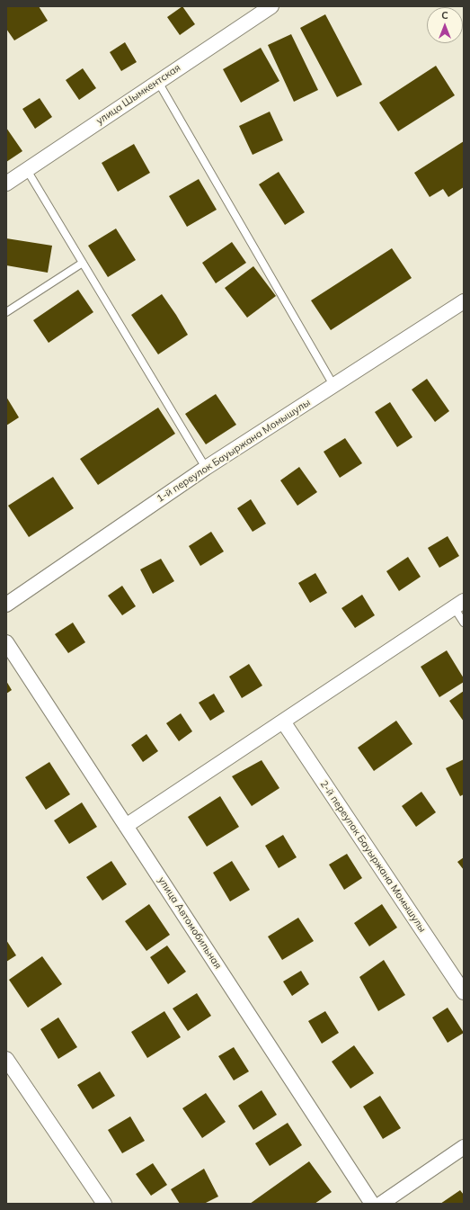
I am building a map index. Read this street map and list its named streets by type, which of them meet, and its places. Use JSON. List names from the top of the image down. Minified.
{"streets":{"street":["улица Шымкентская","1-й переулок Бауыржана Момышулы","2-й переулок Бауыржана Момышулы","улица Автомобильная"]},"north":"top"}
